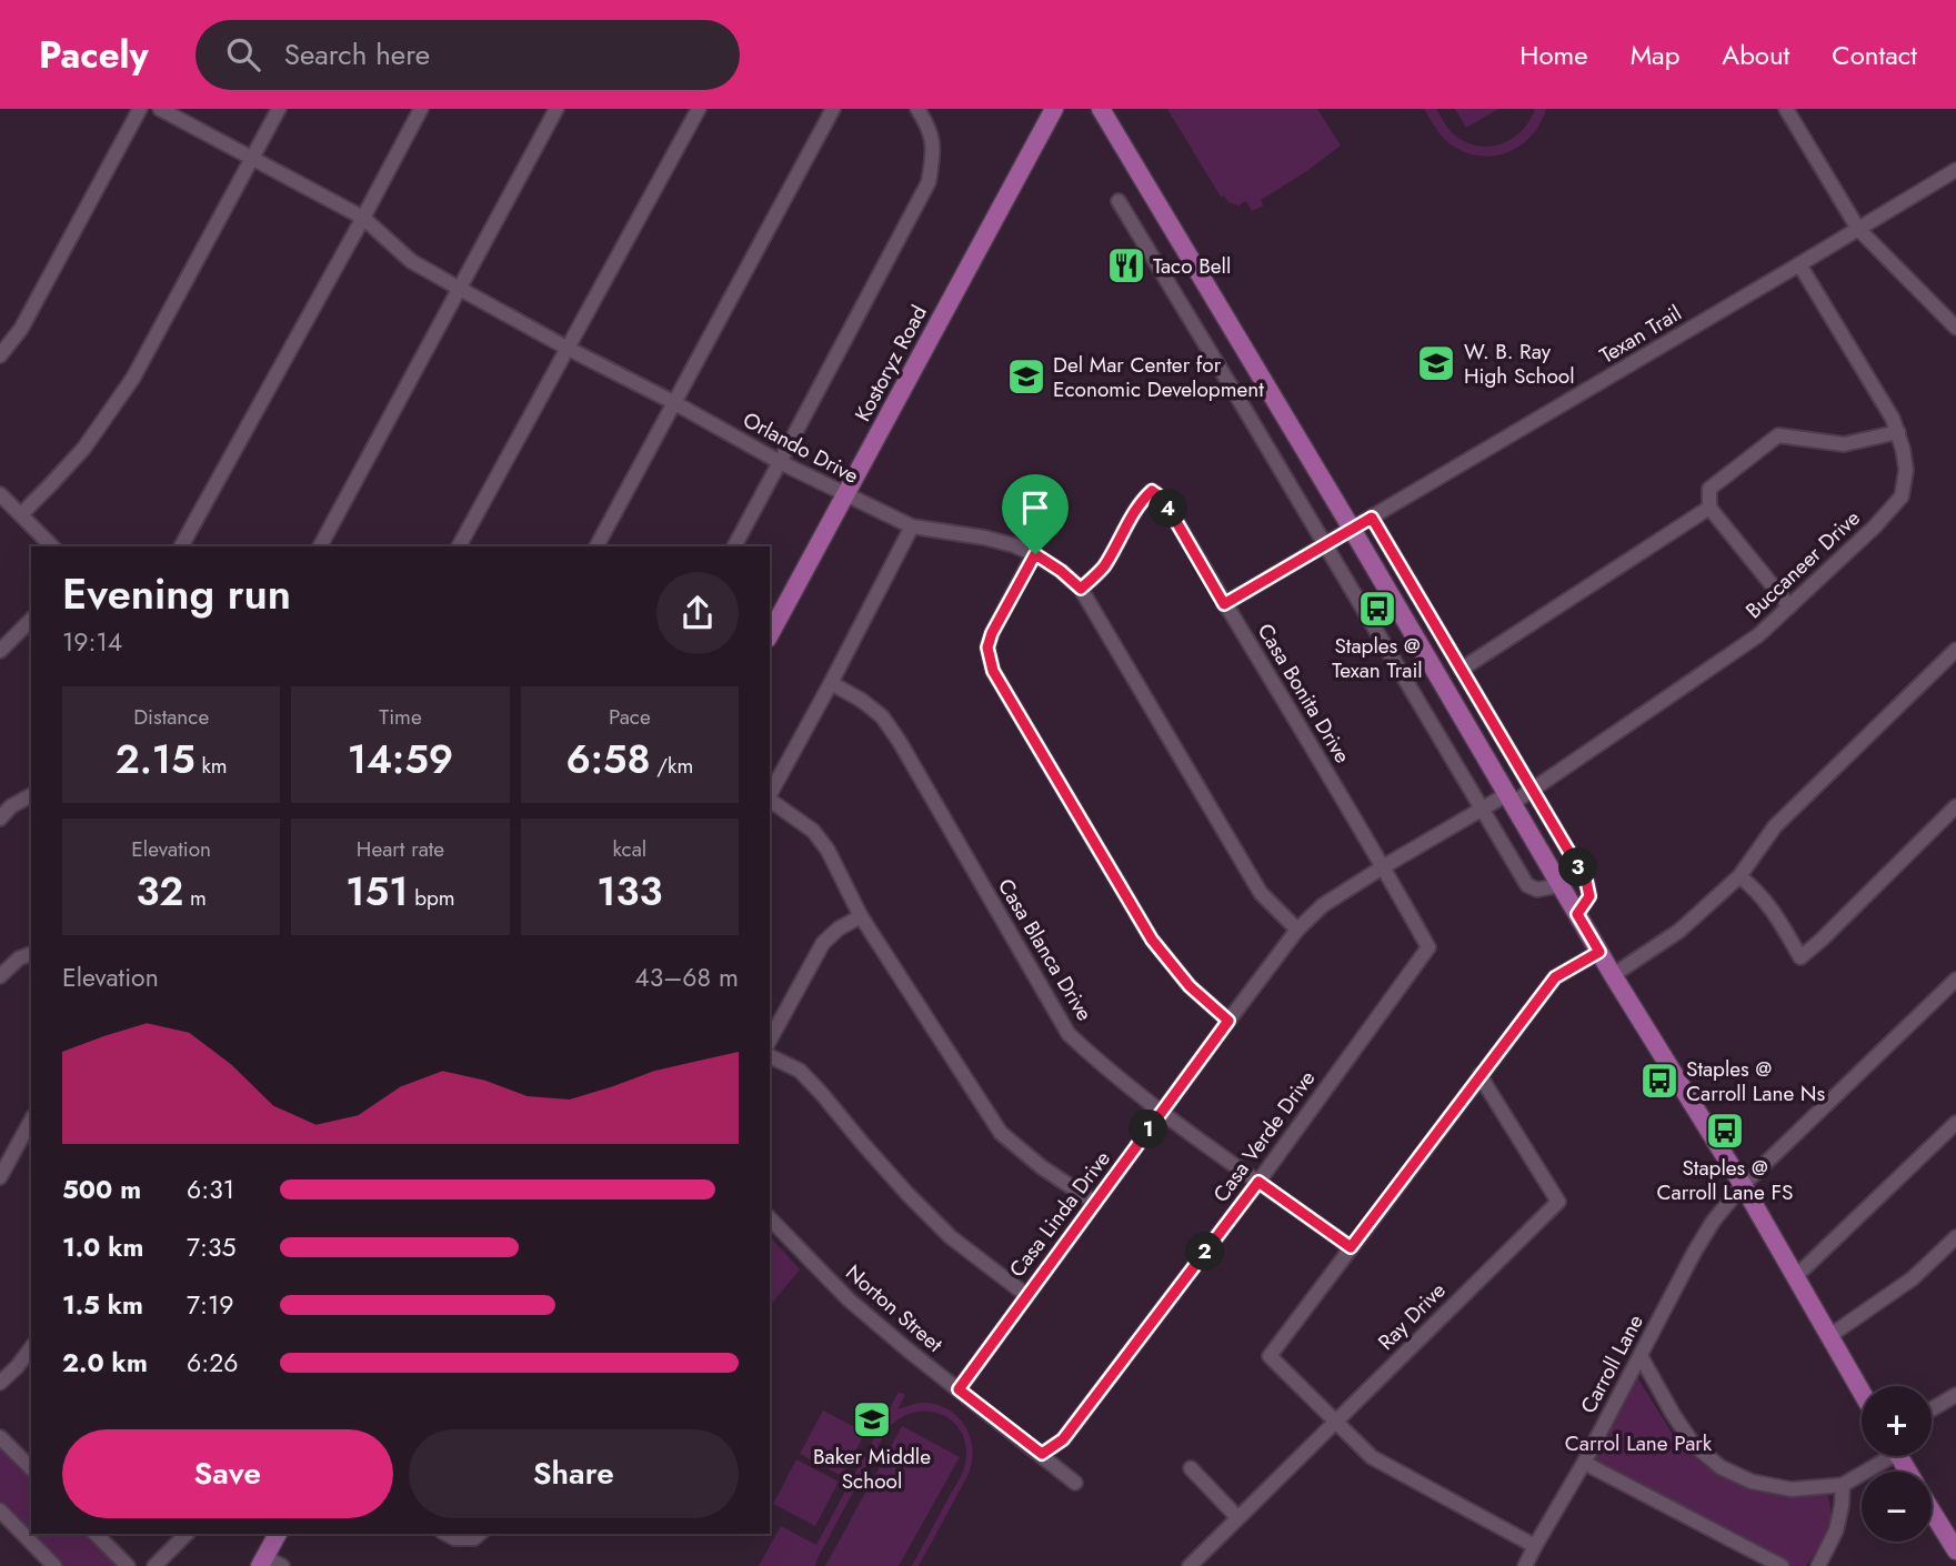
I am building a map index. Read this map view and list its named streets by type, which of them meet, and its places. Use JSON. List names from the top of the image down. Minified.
{"streets":{"main road":["Kostoryz Road"],"street":["Texan Trail","Orlando Drive","Buccaneer Drive","Casa Bonita Drive","Casa Blanca Drive","Casa Verde Drive","Casa Linda Drive","Norton Street","Ray Drive","Carroll Lane"]},"crossings":[["Texan Trail","Buccaneer Drive"],["Texan Trail","Casa Bonita Drive"],["Kostoryz Road","Orlando Drive"],["Orlando Drive","Casa Bonita Drive"],["Orlando Drive","Casa Linda Drive"],["Buccaneer Drive","Casa Linda Drive"],["Casa Bonita Drive","Casa Verde Drive"],["Casa Bonita Drive","Casa Linda Drive"],["Casa Blanca Drive","Casa Verde Drive"],["Casa Blanca Drive","Casa Linda Drive"],["Casa Verde Drive","Norton Street"],["Casa Linda Drive","Norton Street"]],"parks":["Carrol Lane Park"],"places":{"restaurant":["Taco Bell"],"school or university":["W. B. Ray High School","Del Mar Center for Economic Development","Baker Middle School"],"bus stop":["Staples @ Texan Trail","Staples @ Carroll Lane Ns","Staples @ Carroll Lane FS"]},"page":{"header":"Pacely","search":"Search here","nav":["Home","Map","About","Contact"],"pins":["4","3","1","2"],"heading":["Evening run","19:14"],"stats":[["Distance","2.15 km"],["Time","14:59"],["Pace","6:58 /km"],["Elevation","32 m"],["Heart rate","151 bpm"],["kcal","133"]],"chart":["Elevation","43–68 m"],"list":[{"name":"500 m","note":"6:31"},{"name":"1.0 km","note":"7:35"},{"name":"1.5 km","note":"7:19"},{"name":"2.0 km","note":"6:26"}],"map_buttons":["+","−"],"buttons":["Save","Share"]}}
